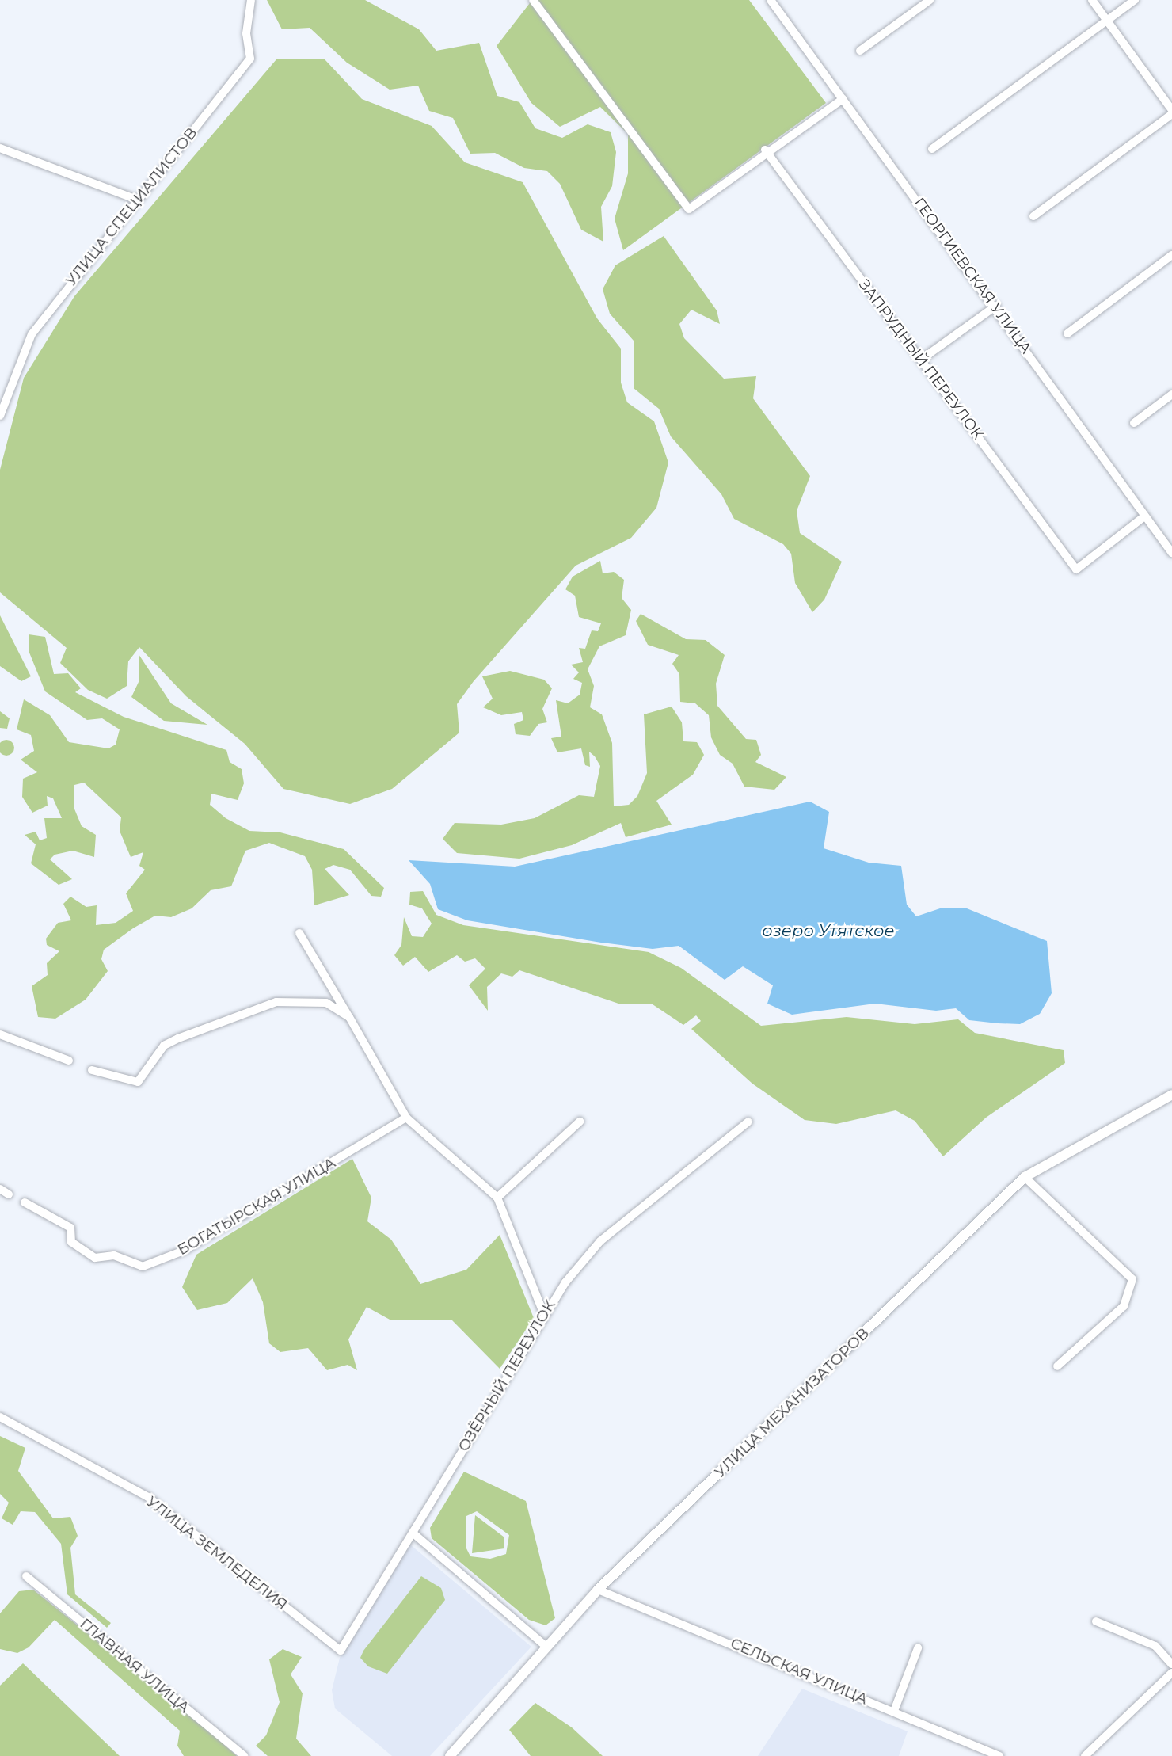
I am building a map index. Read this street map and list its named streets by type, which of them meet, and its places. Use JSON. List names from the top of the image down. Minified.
{"streets":{"street":["УЛИЦА СПЕЦИАЛИСТОВ","ГЕОРГИЕВСКАЯ УЛИЦА","ЗАПРУДНЫЙ ПЕРЕУЛОК","БОГАТЫРСКАЯ УЛИЦА","ОЗЁРНЫЙ ПЕРЕУЛОК","УЛИЦА МЕХАНИЗАТОРОВ","УЛИЦА ЗЕМЛЕДЕЛИЯ","ГЛАВНАЯ УЛИЦА","СЕЛЬСКАЯ УЛИЦА"]},"crossings":[["ГЕОРГИЕВСКАЯ УЛИЦА","ЗАПРУДНЫЙ ПЕРЕУЛОК"],["ОЗЁРНЫЙ ПЕРЕУЛОК","УЛИЦА ЗЕМЛЕДЕЛИЯ"],["УЛИЦА МЕХАНИЗАТОРОВ","СЕЛЬСКАЯ УЛИЦА"]],"water":["озеро Утятское"]}
